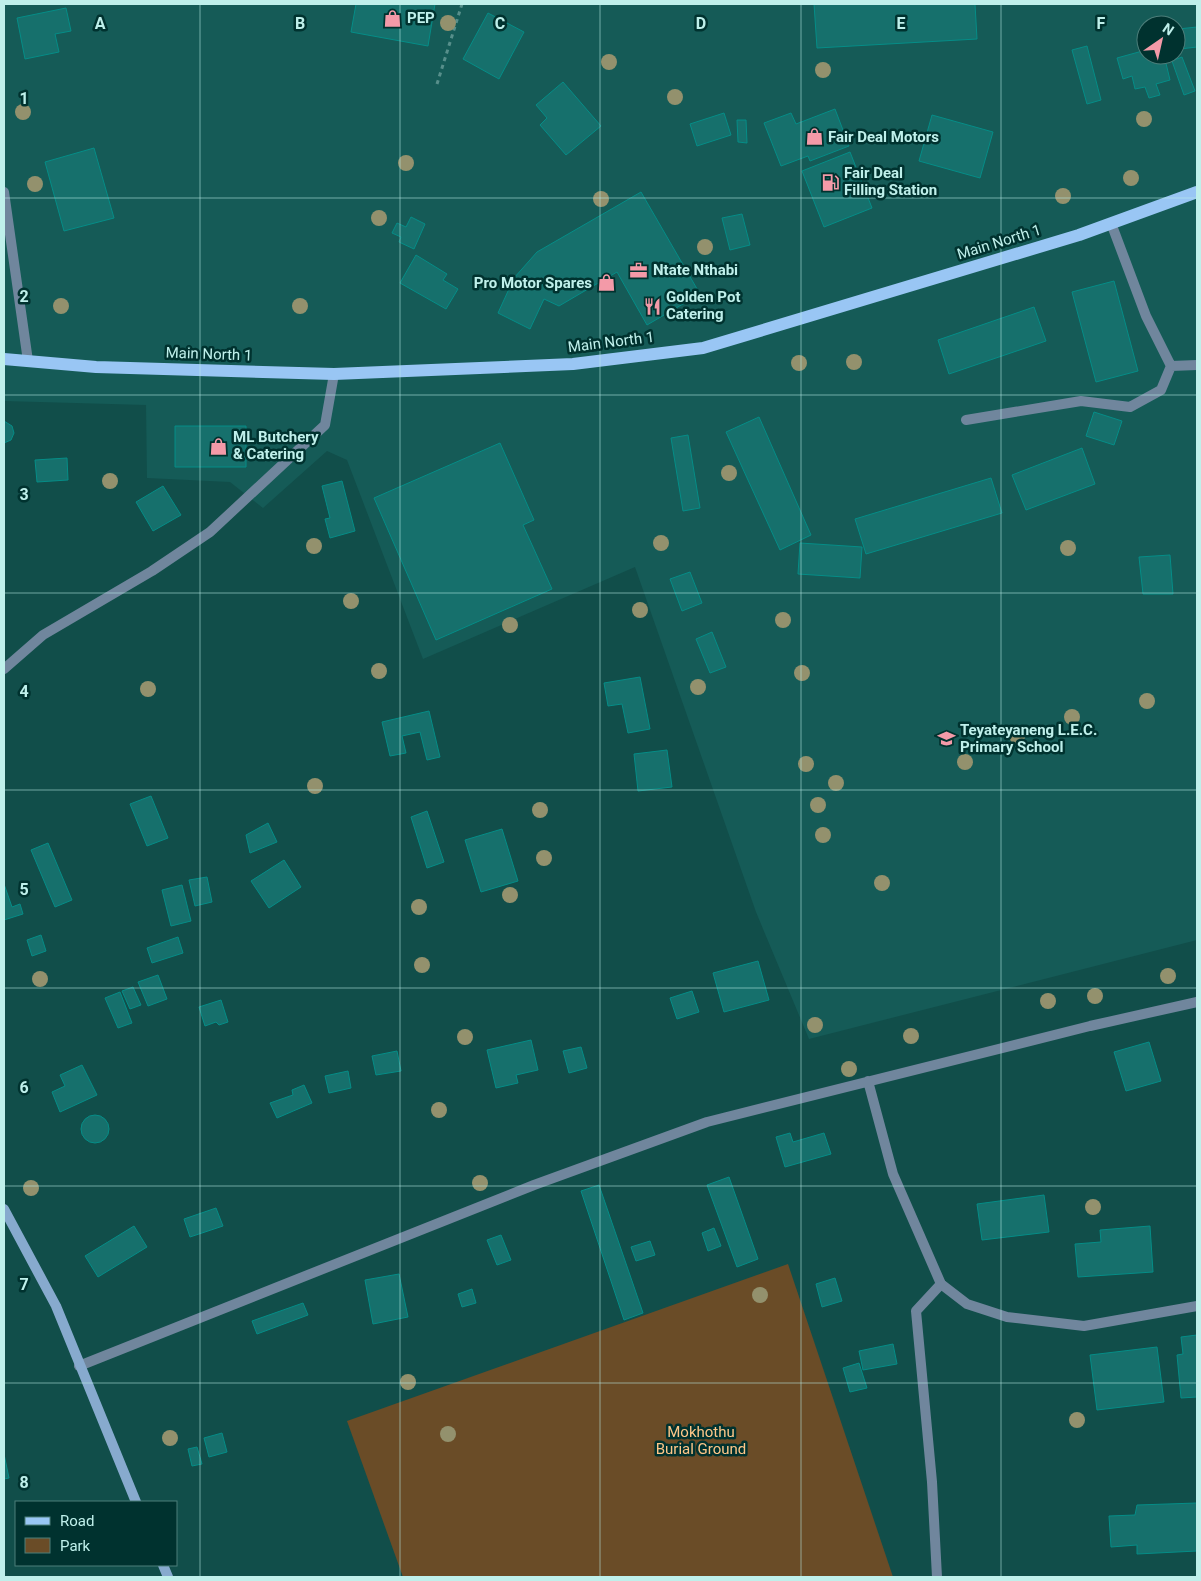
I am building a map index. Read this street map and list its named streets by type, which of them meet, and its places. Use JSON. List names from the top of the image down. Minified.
{"streets":{"main road":["Main North 1"]},"parks":["Mokhothu Burial Ground"],"places":{"shop":["PEP","Fair Deal Motors","Pro Motor Spares","ML Butchery & Catering"],"fuel station":["Fair Deal Filling Station"],"office":["Ntate Nthabi"],"restaurant":["Golden Pot Catering"],"school or university":["Teyateyaneng L.E.C. Primary School"]},"legend":["Road","Park"],"north":"top right","grid":{"columns":["A","B","C","D","E","F"],"rows":["1","2","3","4","5","6","7","8"]}}
